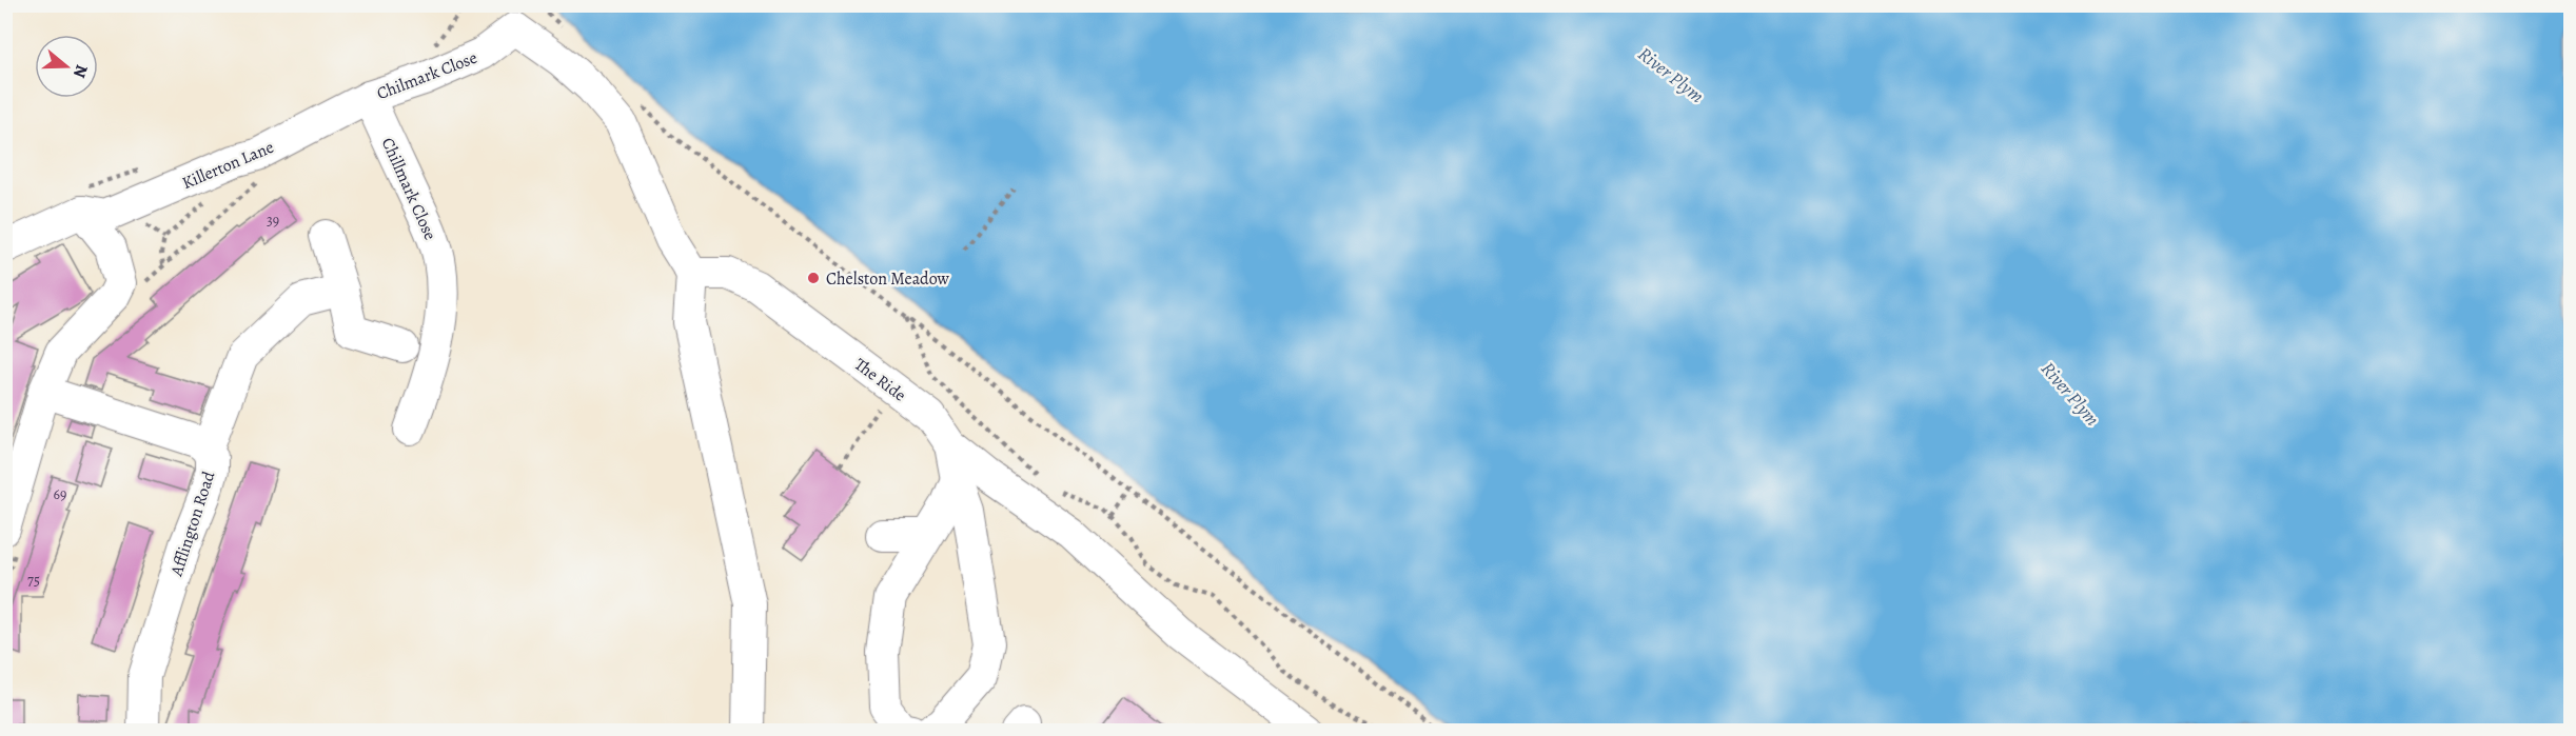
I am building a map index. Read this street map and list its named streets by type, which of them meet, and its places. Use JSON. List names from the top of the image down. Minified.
{"streets":{"street":["Chilmark Close","Killerton Lane","Chillmark Close","The Ride","Afflington Road"]},"crossings":[["Chilmark Close","Killerton Lane"],["Chilmark Close","Chillmark Close"],["Killerton Lane","Chillmark Close"]],"water":["River Plym"],"places":["Chelston Meadow"],"house_numbers":["39","69","75"],"north":"right"}
